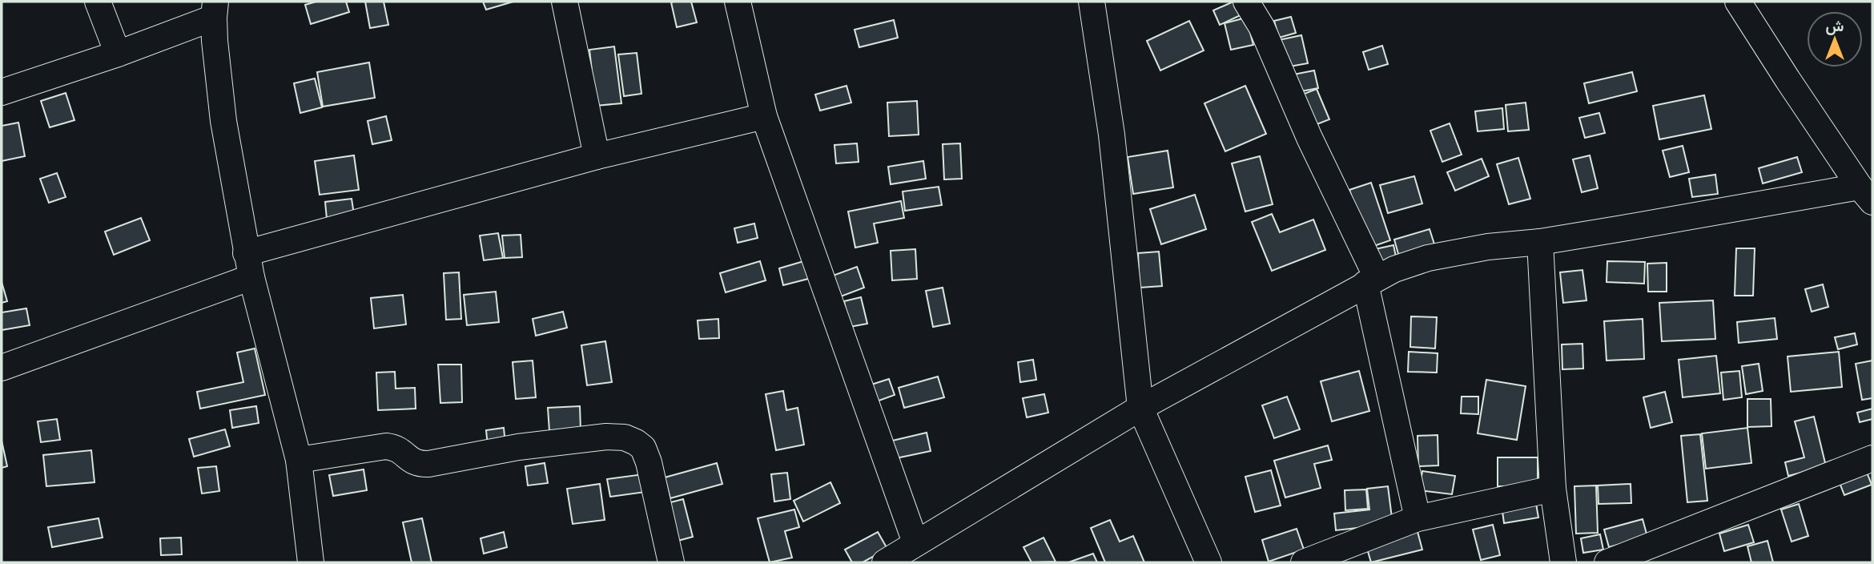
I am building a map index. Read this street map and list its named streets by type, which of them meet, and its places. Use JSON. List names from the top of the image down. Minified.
{"north":"top"}
